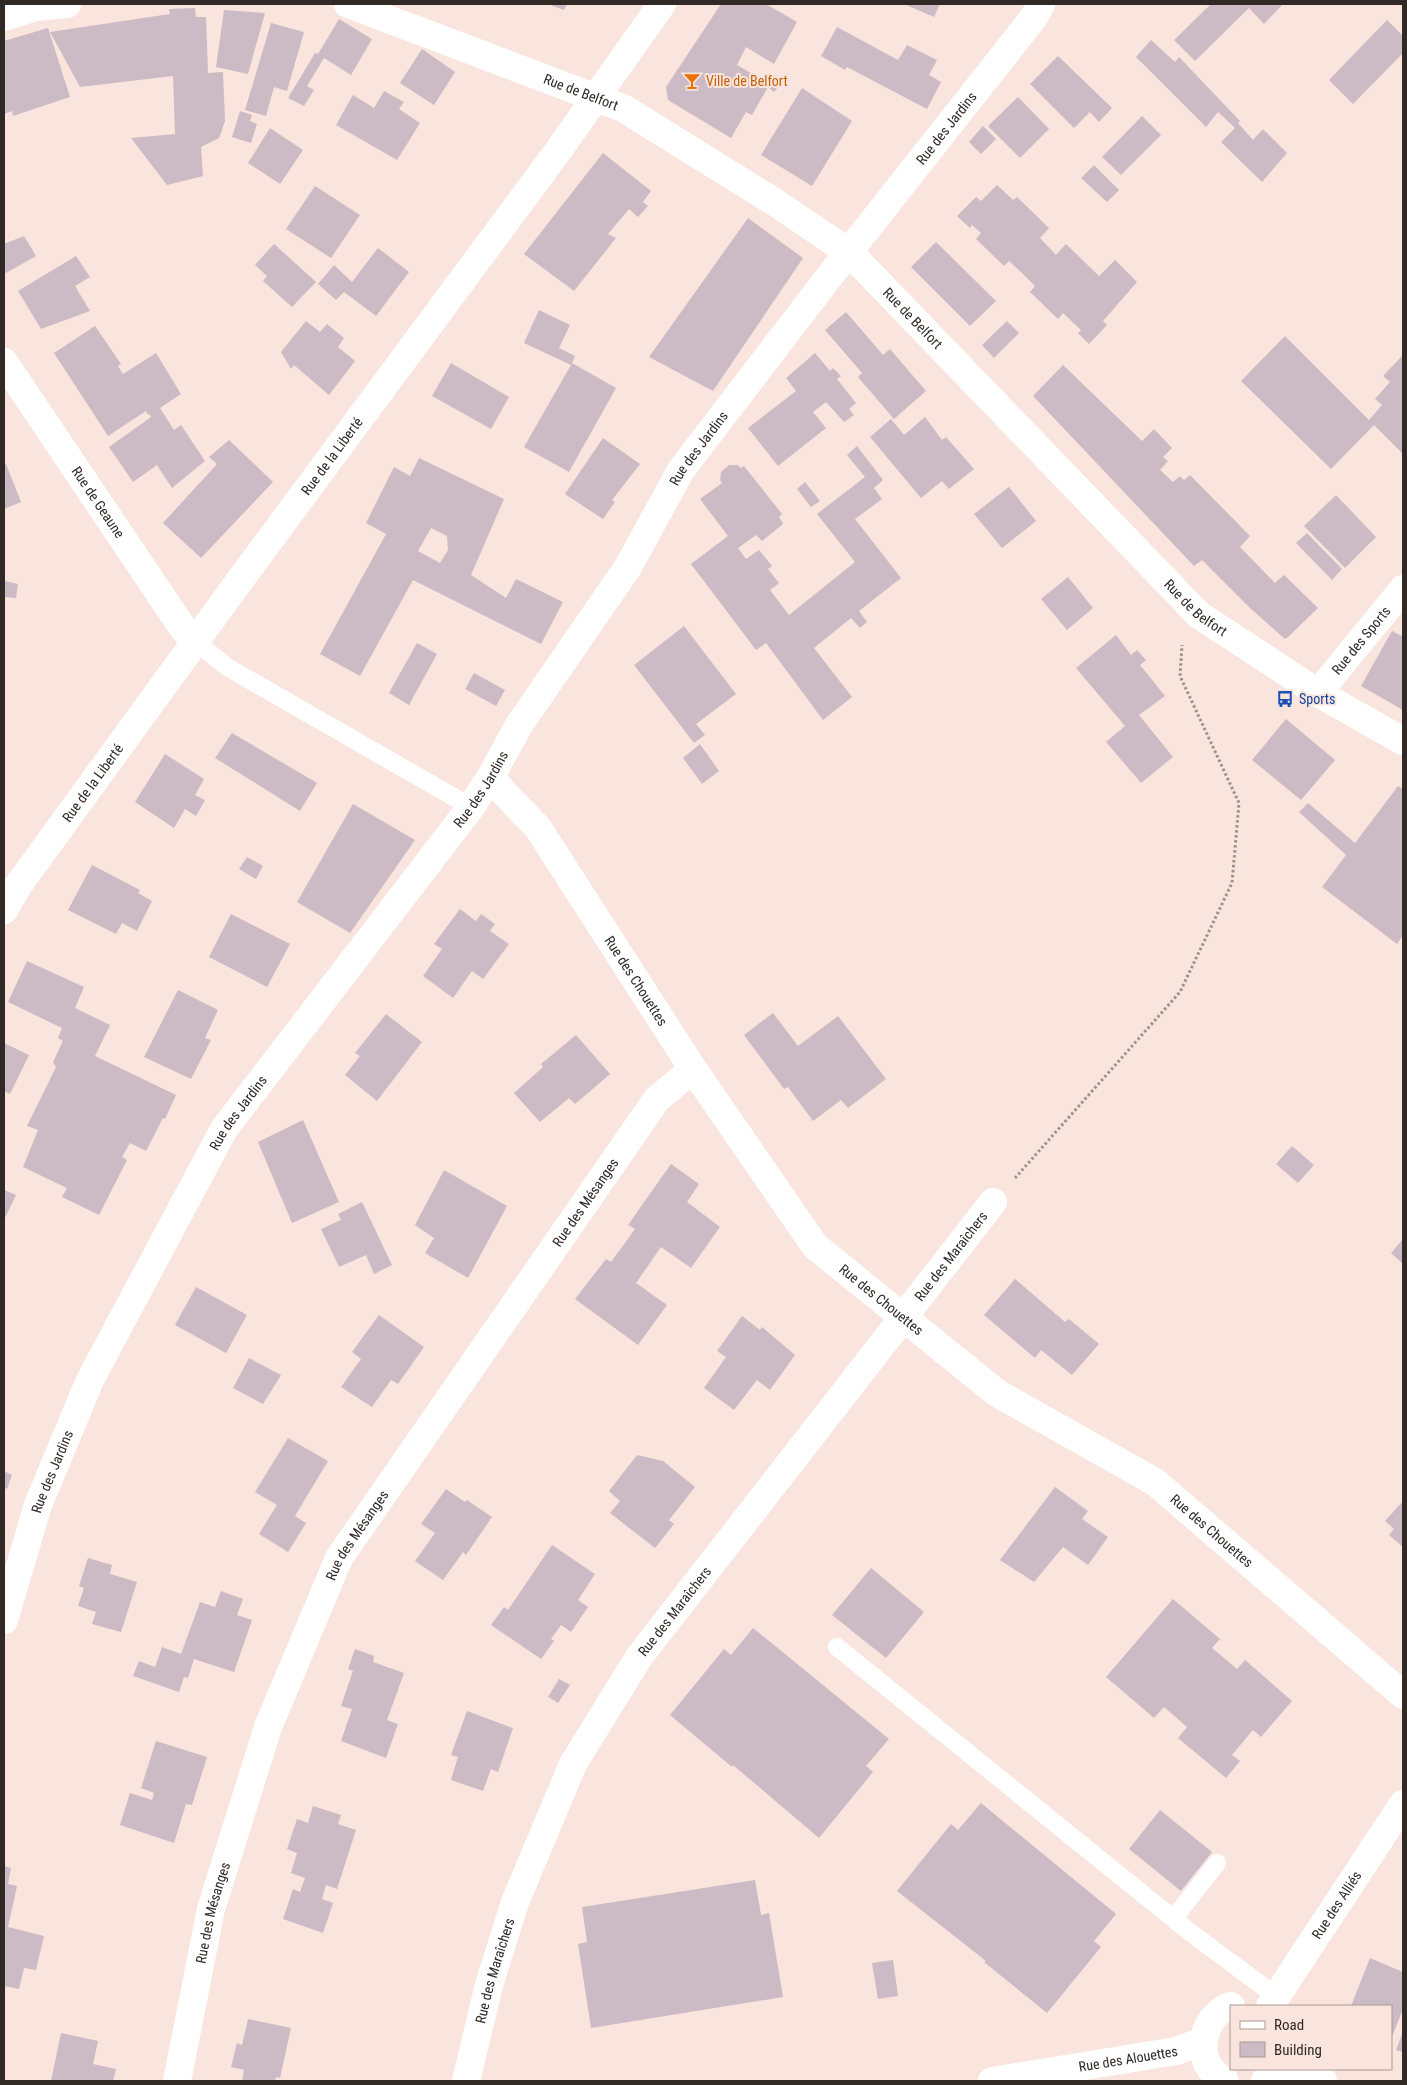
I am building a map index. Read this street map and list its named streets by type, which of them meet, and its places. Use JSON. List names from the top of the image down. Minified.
{"streets":{"street":["Rue de Belfort","Rue des Jardins","Rue de la Liberté","Rue de Geaune","Rue des Sports","Rue des Chouettes","Rue des Mésanges","Rue des Maraîchers","Rue des Alliés","Rue des Alouettes"]},"crossings":[["Rue de Belfort","Rue des Jardins"],["Rue de Belfort","Rue de la Liberté"],["Rue de Belfort","Rue des Sports"],["Rue des Jardins","Rue des Chouettes"],["Rue de la Liberté","Rue de Geaune"],["Rue des Chouettes","Rue des Mésanges"],["Rue des Chouettes","Rue des Maraîchers"]],"places":{"bar":["Ville de Belfort"],"bus stop":["Sports"]},"legend":["Road","Building"]}
